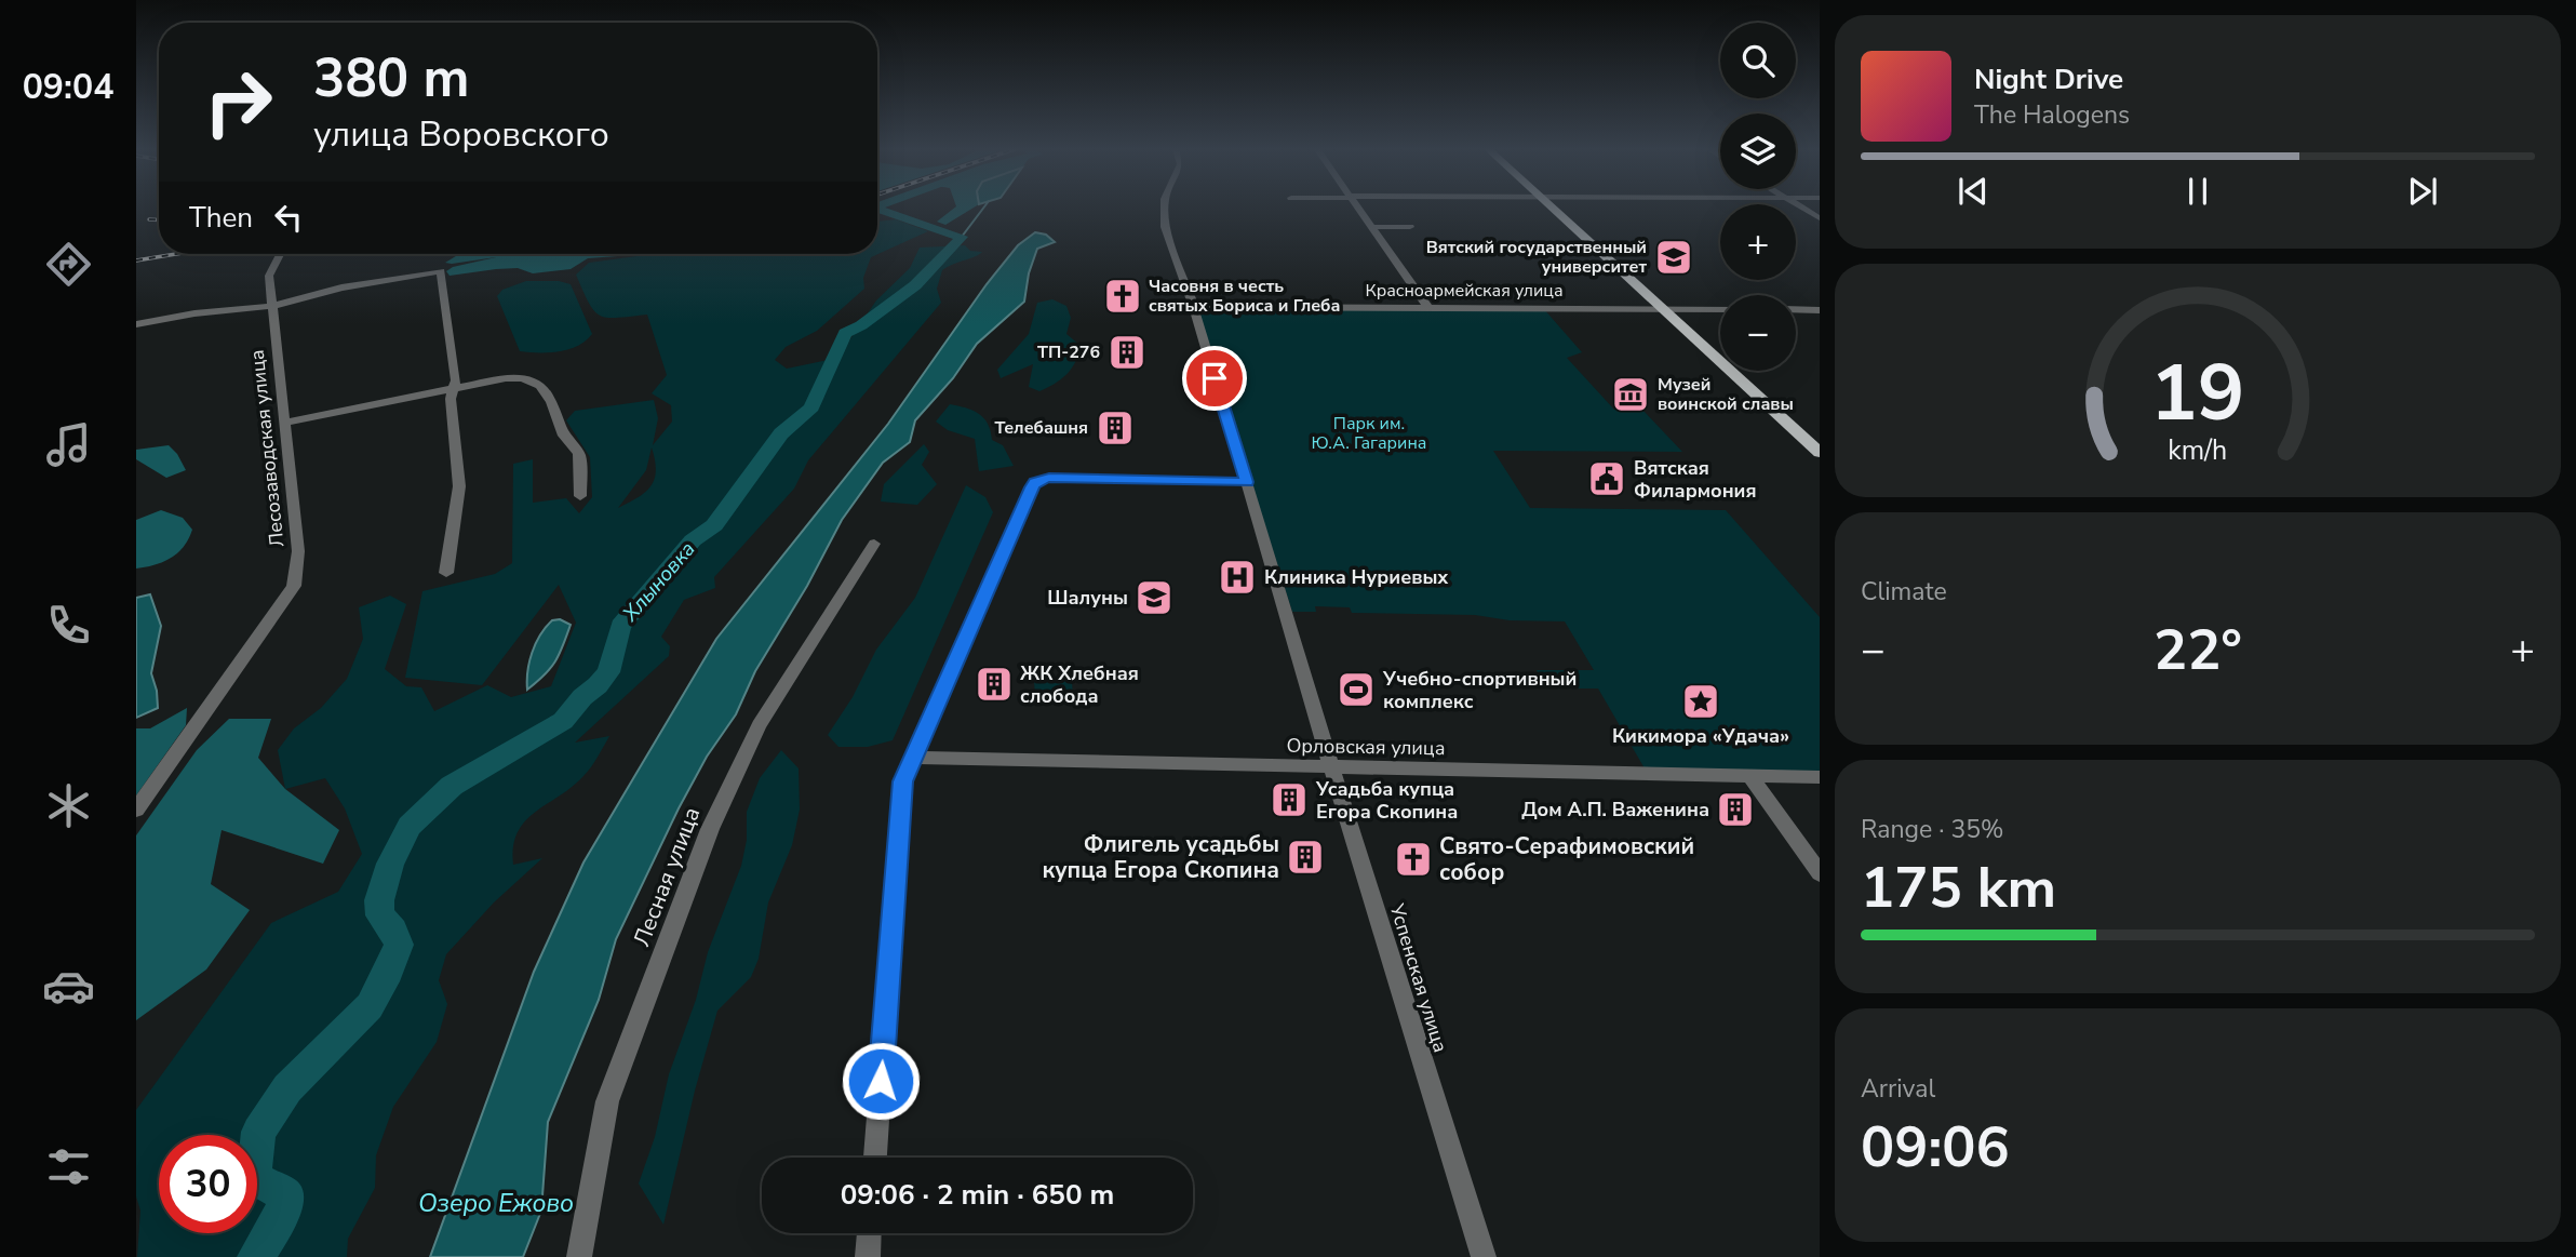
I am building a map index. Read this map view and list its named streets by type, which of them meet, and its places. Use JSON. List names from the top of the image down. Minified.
{"streets":{"street":["Красноармейская улица","Лесозаводская улица","Орловская улица","Лесная улица","Успенская улица"]},"crossings":[["Красноармейская улица","Успенская улица"],["Орловская улица","Успенская улица"]],"water":["Хлыновка","Озеро Ежово"],"parks":["Парк им. Ю.А. Гагарина"],"places":{"school or university":["Вятский государственный университет","Шалуны"],"church":["Часовня в честь святых Бориса и Глеба","Свято-Серафимовский собор"],"building":["ТП-276","Телебашня","ЖК Хлебная слобода","Усадьба купца Егора Скопина","Дом А.П. Важенина","Флигель усадьбы купца Егора Скопина"],"museum":["Музей воинской славы"],"public building":["Вятская Филармония"],"hospital":["Клиника Нуриевых"],"sports":["Учебно-спортивный комплекс"],"place":["Кикимора «Удача»"]},"page":{"tabs":"09:04","map_buttons":["+","−"],"turn":["380 m","улица Воровского"],"song":["Night Drive","The Halogens"],"then":"Then","tile":["Climate",["Range · 35%","175 km"],["Arrival","09:06"]],"heat":["−","22°","+"],"limit":"30","trip":"09:06 · 2 min · 650 m","gauge":["19","km/h"]}}
